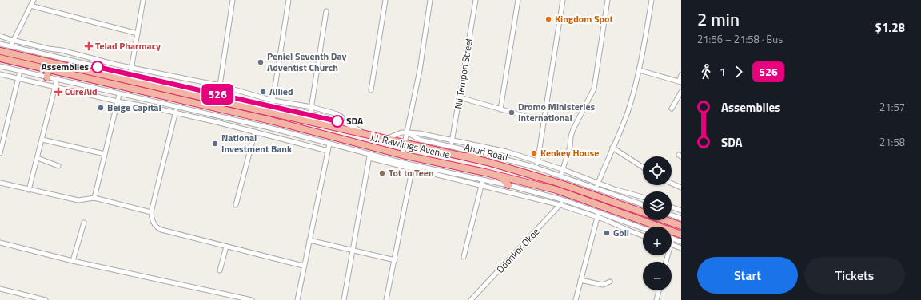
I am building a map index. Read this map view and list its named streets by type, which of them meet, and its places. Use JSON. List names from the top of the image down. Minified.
{"streets":{"highway":["J.J. Rawlings Avenue","Aburi Road"],"street":["Nii Tempon Street","Odonkor Okoe"]},"places":{"other":["Kingdom Spot","Peniel Seventh Day Adventist Church","Assemblies","Allied","Beige Capital","Dromo Ministeries International","SDA","National Investment Bank","Kenkey House","Tot to Teen","Goil"],"health":["Telad Pharmacy","CureAid"]},"lines":["bus line 526"],"page":{"on_map":"526","heading":["2 min","21:56 – 21:58 · Bus","$1.28"],"legs":["1","526"],"list":[{"name":"Assemblies","value":"21:57"},{"name":"SDA","value":"21:58"}],"map_buttons":["+","−"],"buttons":["Start","Tickets"]}}
